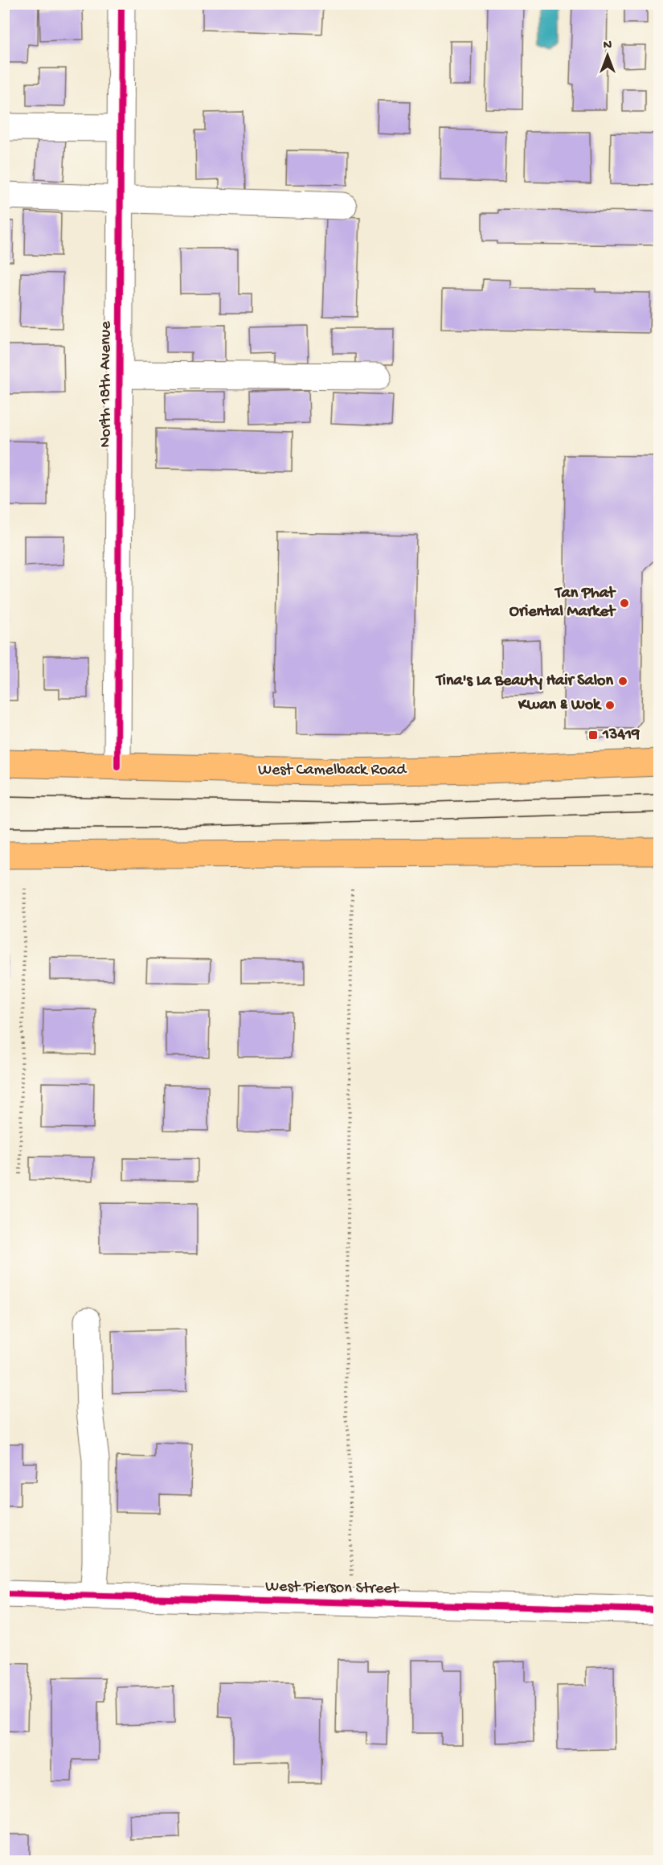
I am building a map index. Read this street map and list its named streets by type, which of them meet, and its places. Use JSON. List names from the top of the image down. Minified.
{"streets":{"main road":["West Camelback Road"],"street":["North 18th Avenue","West Pierson Street"]},"crossings":[["North 18th Avenue","West Camelback Road"]],"places":{"other":["Tan Phat Oriental Market","Tina's La Beauty Hair Salon","Kwan & Wok"],"transit":["13419"]},"north":"top"}
